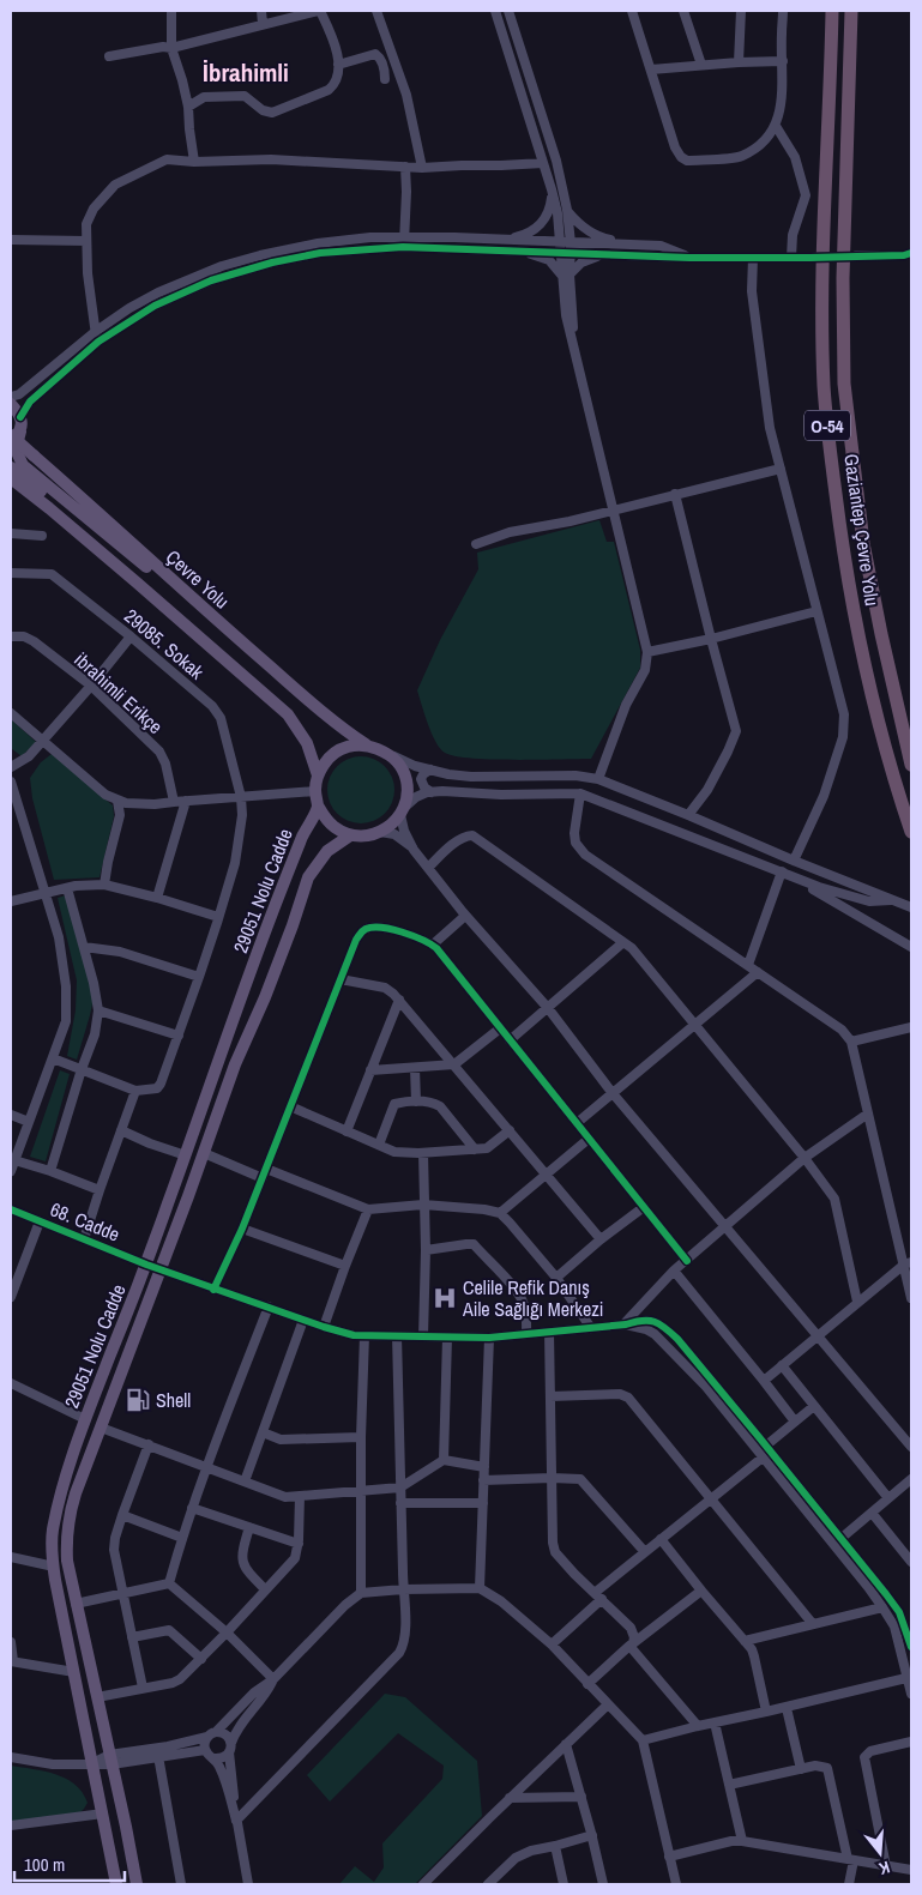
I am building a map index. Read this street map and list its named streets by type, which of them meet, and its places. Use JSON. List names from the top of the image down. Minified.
{"streets":{"highway":["O-54","Gaziantep Çevre Yolu"],"main road":["Çevre Yolu","29051 Nolu Cadde"],"street":["29085. Sokak","ibrahimli Erikçe","68. Cadde"]},"crossings":[["Çevre Yolu","29051 Nolu Cadde"],["29051 Nolu Cadde","68. Cadde"]],"districts":["İbrahimli"],"places":{"hospital":["Celile Refik Danış Aile Sağlığı Merkezi"],"fuel station":["Shell"]},"scale_bar":"100 m","north":"bottom"}
